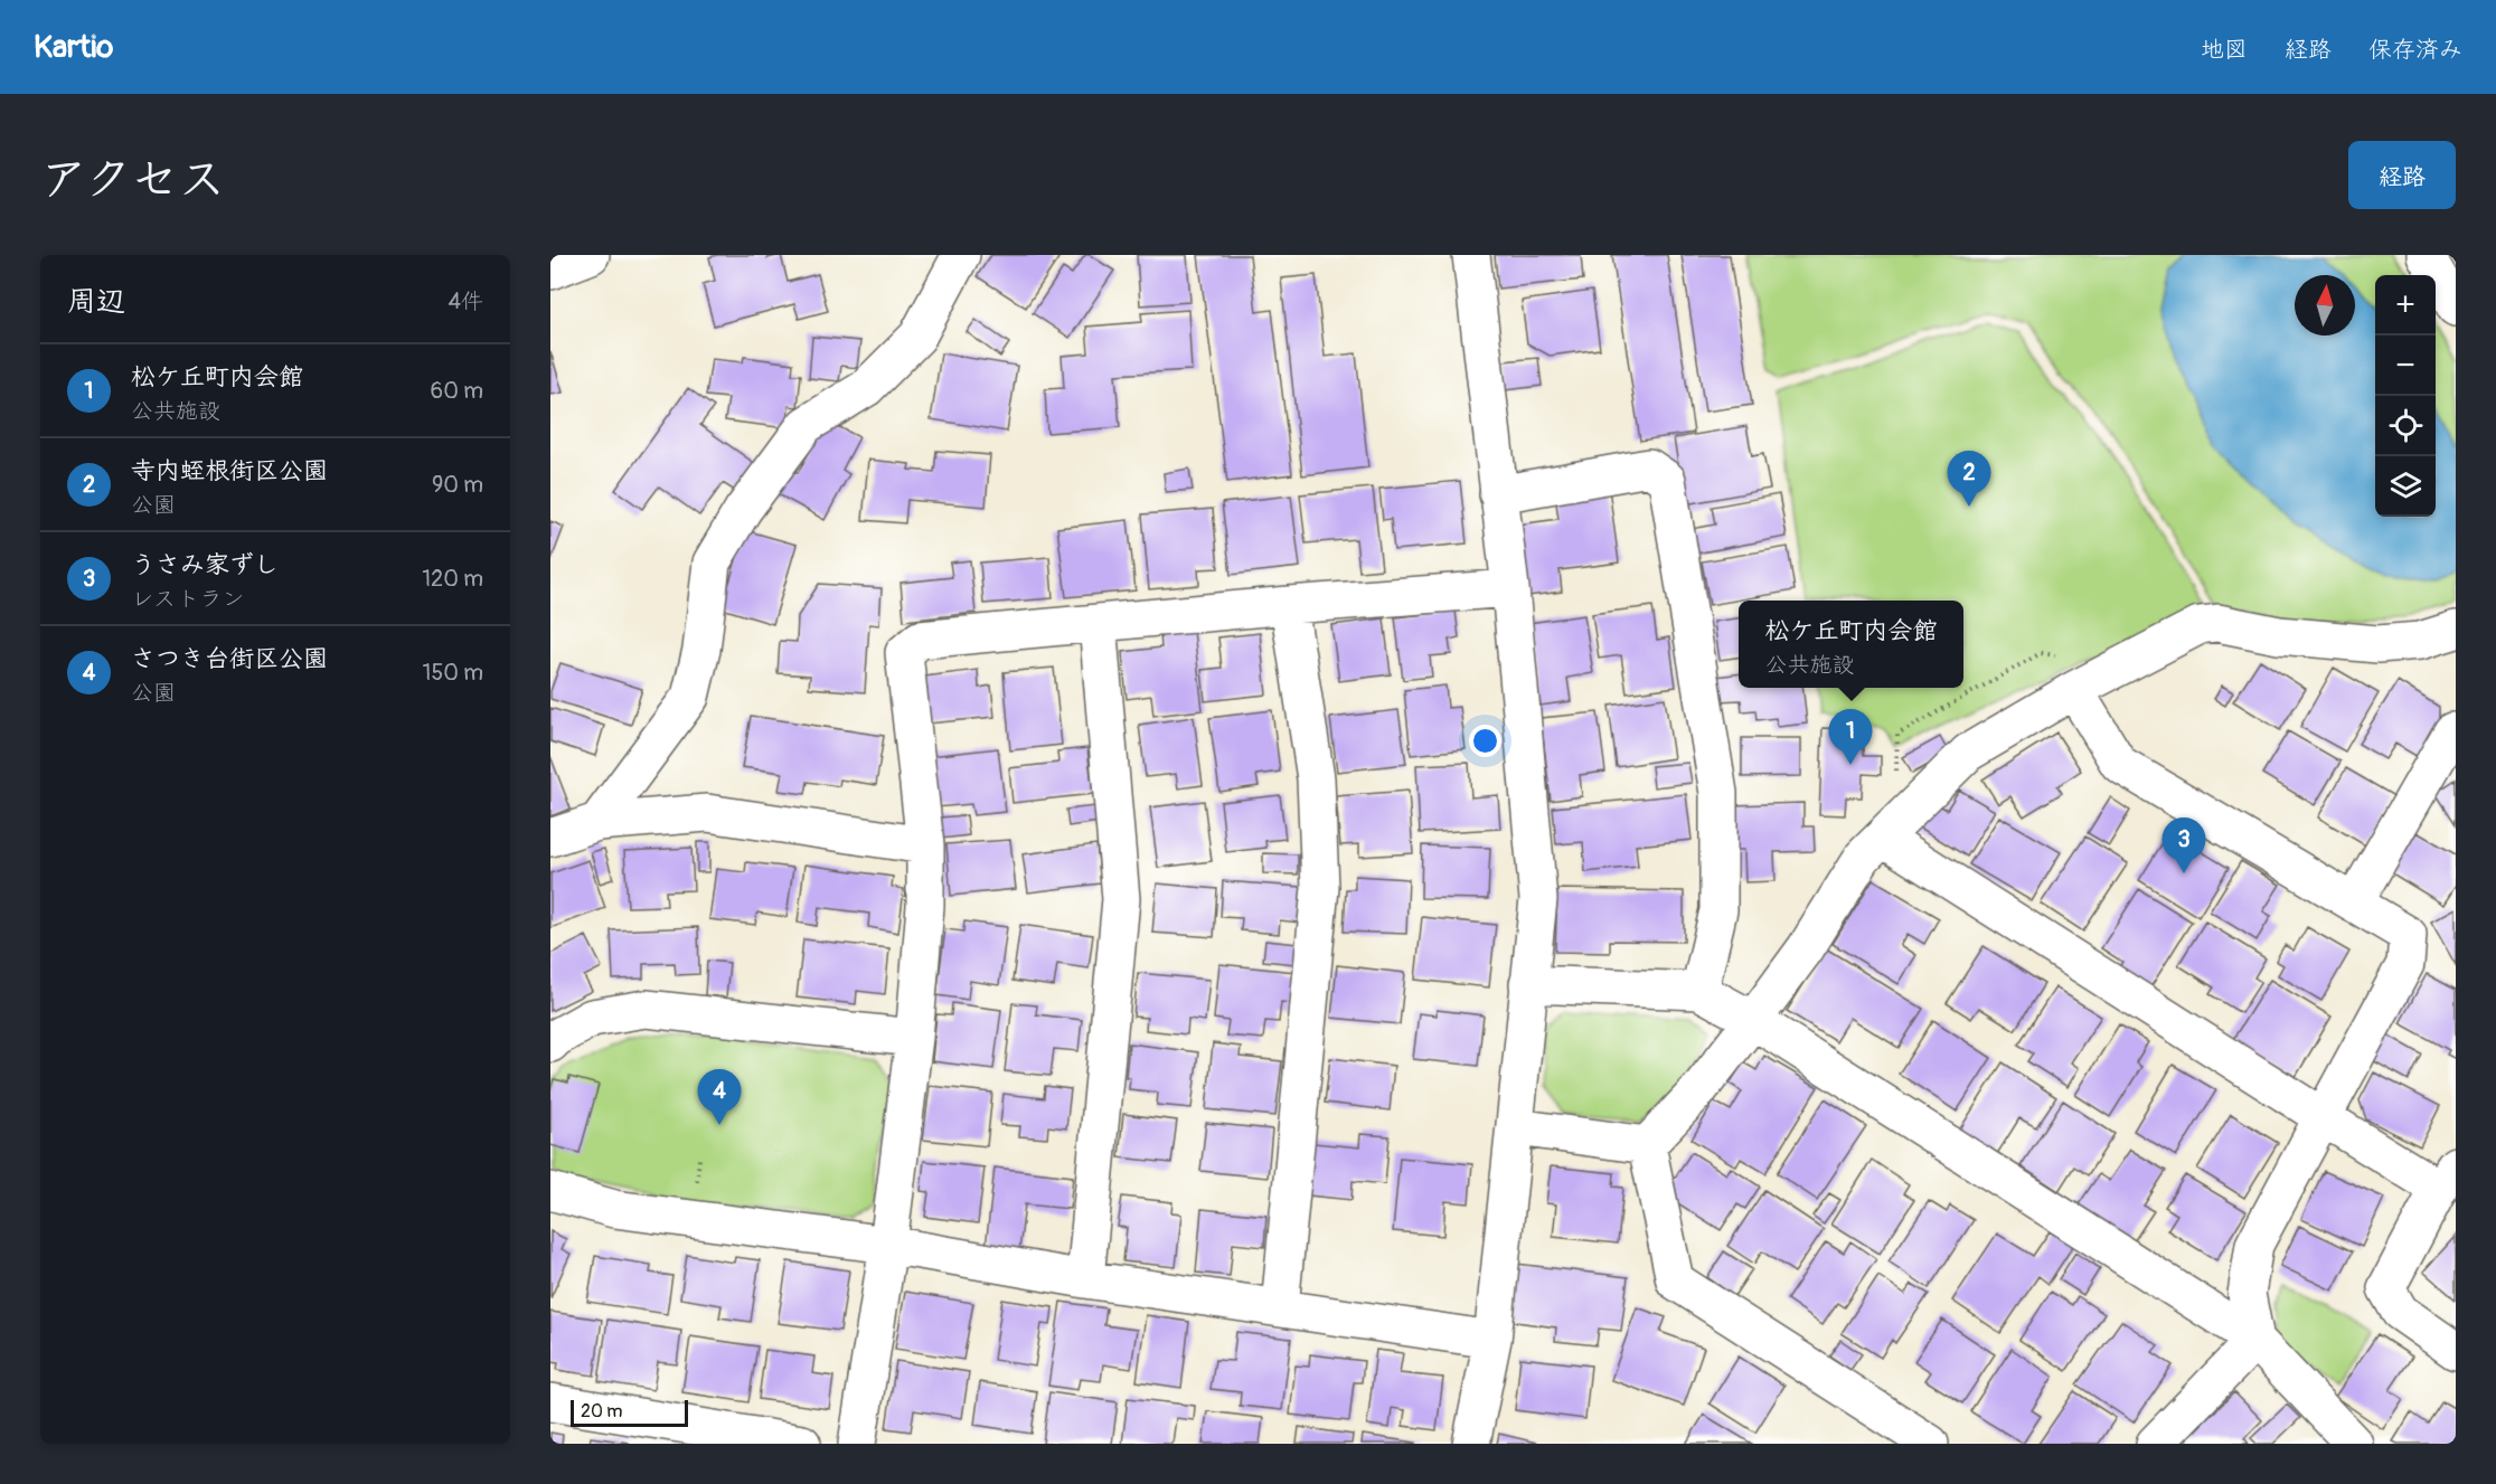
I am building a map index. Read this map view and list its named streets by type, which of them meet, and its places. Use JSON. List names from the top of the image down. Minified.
{"scale_bar":"20 m","north":"top","page":{"header":"Kartio","nav":["地図","経路","保存済み"],"title":"アクセス","buttons":"経路","heading":["周辺","4件"],"map_buttons":["+","−"],"list":[{"mark":"1","name":"松ケ丘町内会館","note":"公共施設","value":"60 m"},{"mark":"2","name":"寺内蛭根街区公園","note":"公園","value":"90 m"},{"mark":"3","name":"うさみ家ずし","note":"レストラン","value":"120 m"},{"mark":"4","name":"さつき台街区公園","note":"公園","value":"150 m"}],"pins":["2","1","3","4"],"popup":["松ケ丘町内会館","公共施設"],"scale":"20 m"}}
